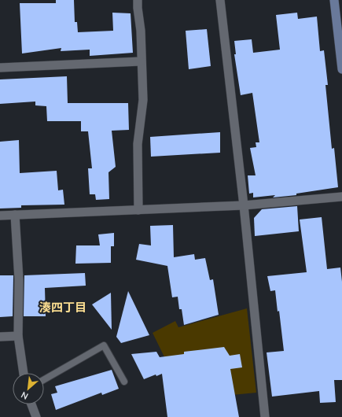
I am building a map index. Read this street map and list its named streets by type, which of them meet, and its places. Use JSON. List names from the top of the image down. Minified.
{"districts":["湊四丁目"],"north":"bottom left"}
